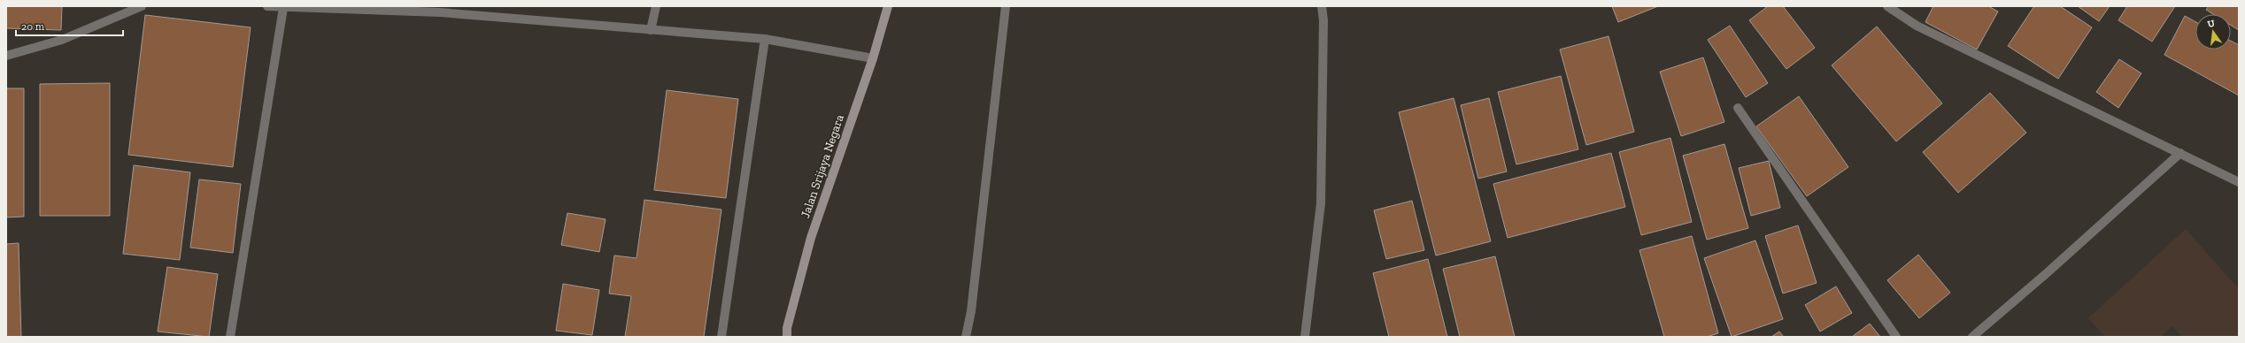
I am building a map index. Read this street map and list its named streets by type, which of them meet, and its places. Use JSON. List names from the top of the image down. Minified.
{"streets":{"main road":["Jalan Srijaya Negara"]},"scale_bar":"20 m","north":"top"}
